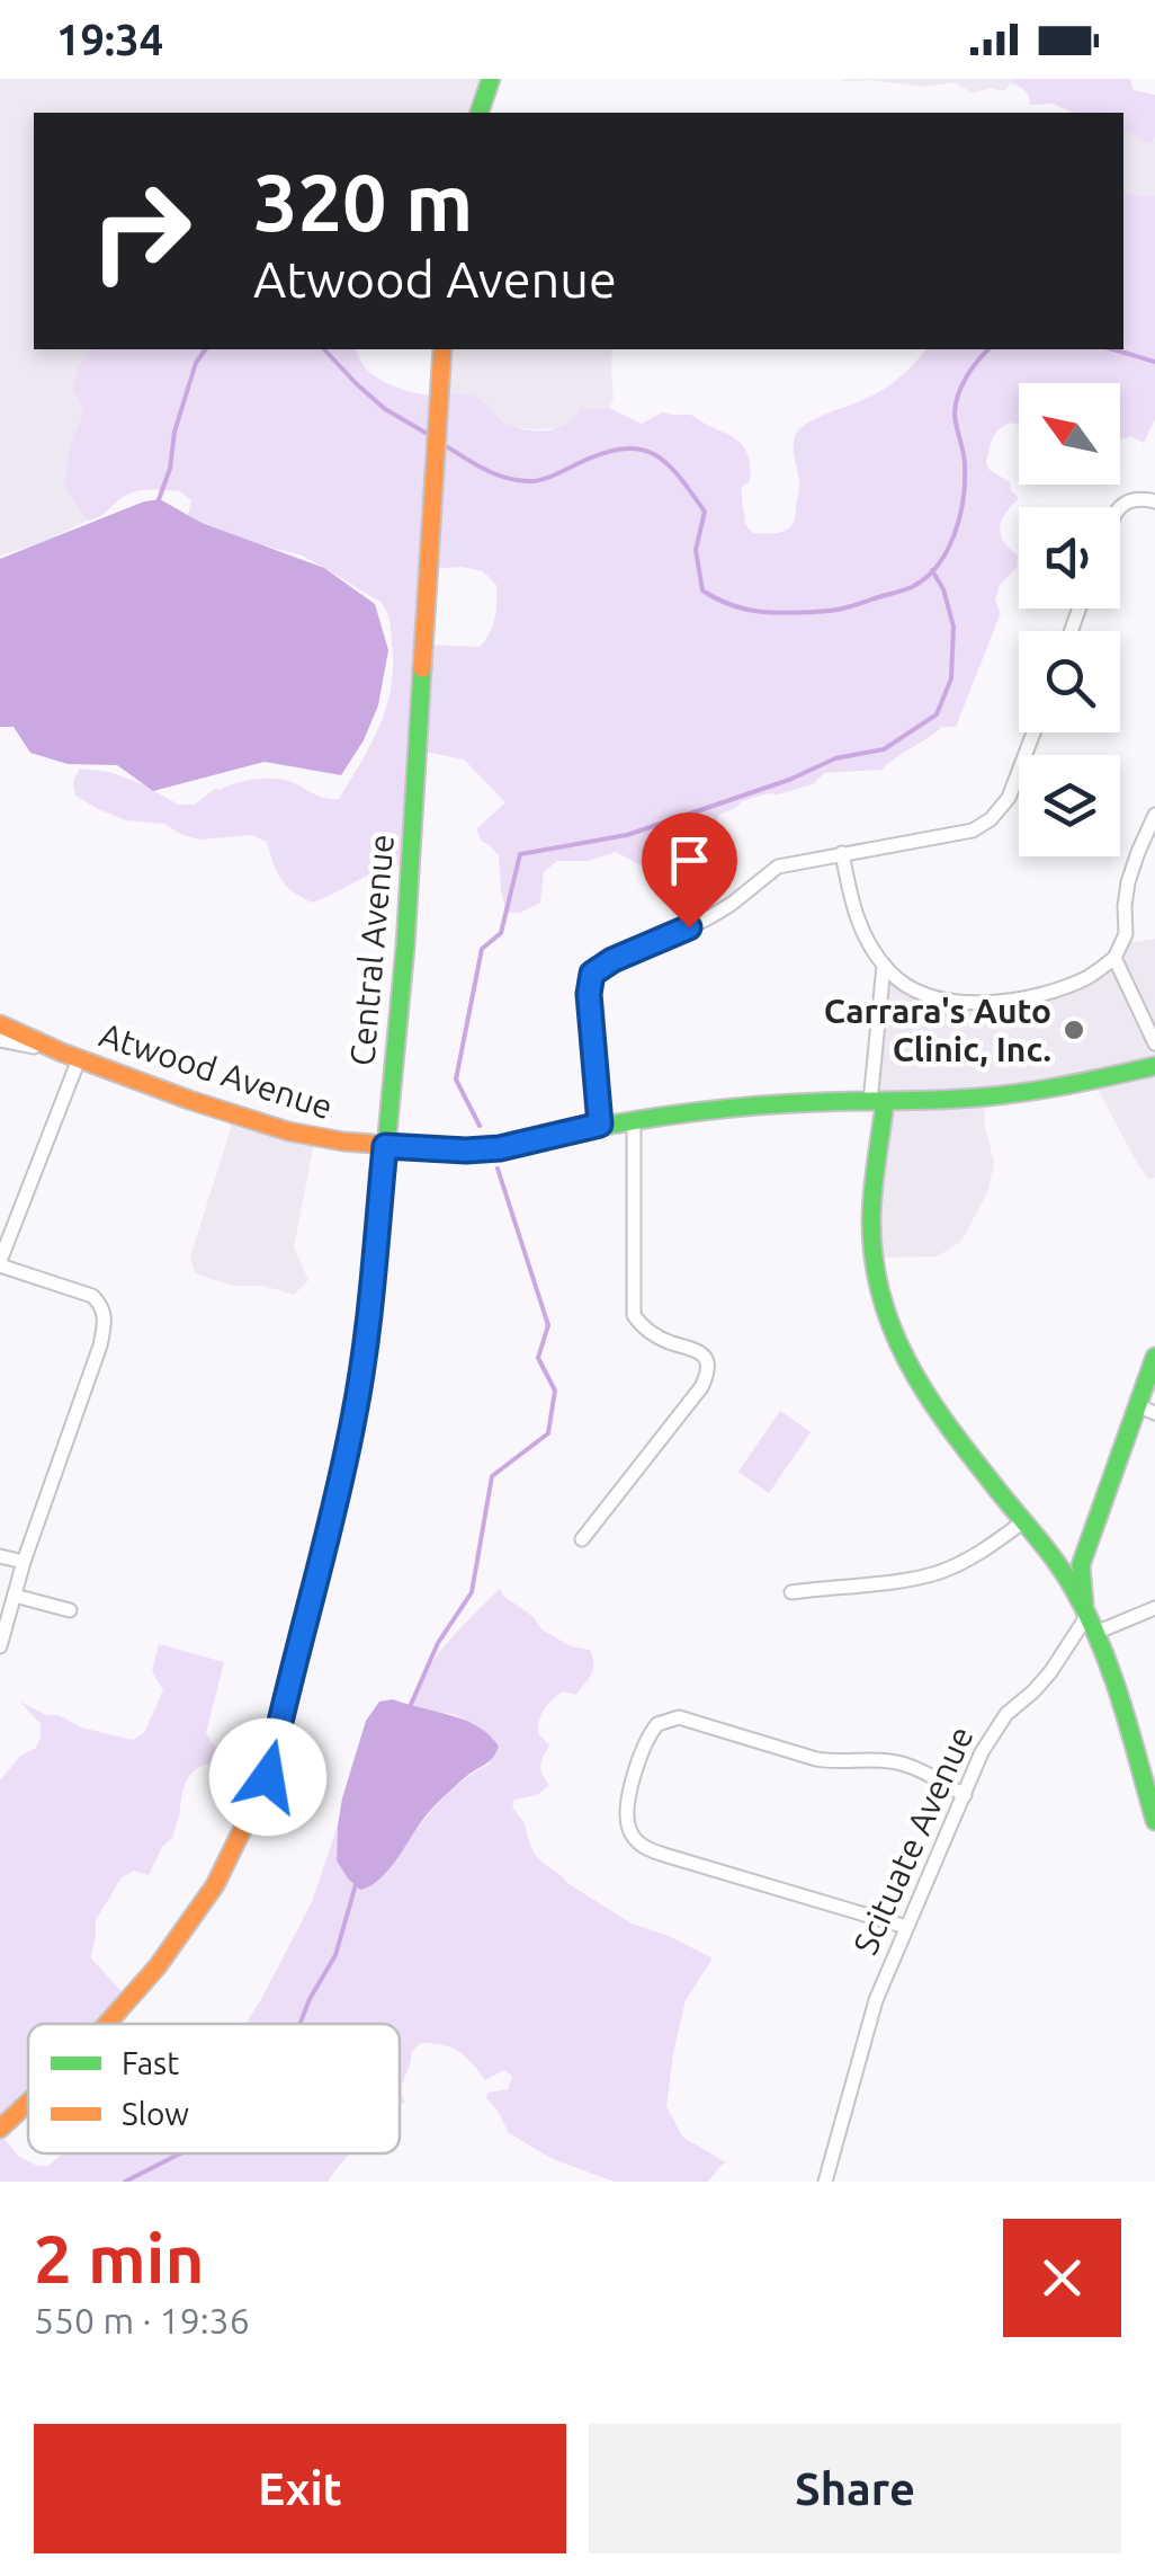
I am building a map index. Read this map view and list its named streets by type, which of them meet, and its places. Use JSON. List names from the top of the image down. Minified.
{"streets":{"street":["Central Avenue","Atwood Avenue","Scituate Avenue"]},"crossings":[["Central Avenue","Atwood Avenue"]],"places":["Carrara's Auto Clinic, Inc."],"legend":["Fast","Slow"],"north":"top left","page":{"status":"19:34","turn":["320 m","Atwood Avenue"],"heading":["2 min","550 m · 19:36"],"buttons":["Exit","Share"]}}
